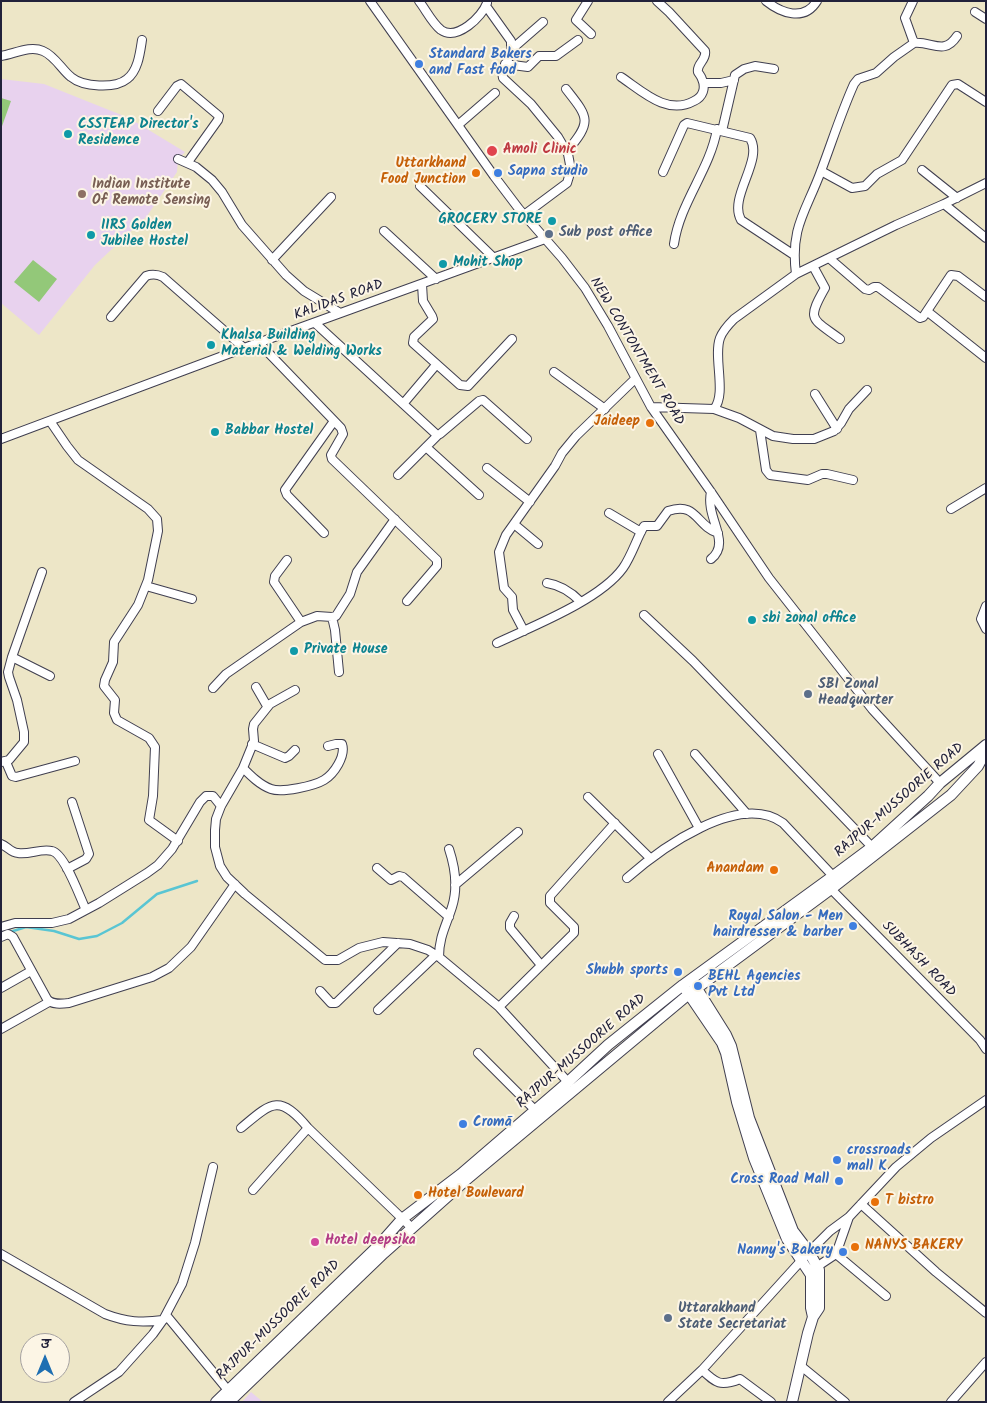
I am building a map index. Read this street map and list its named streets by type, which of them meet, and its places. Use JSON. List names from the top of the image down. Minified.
{"streets":{"main road":["RAJPUR-MUSSOORIE ROAD"],"street":["KALIDAS ROAD","NEW CONTONTMENT ROAD","SUBHASH ROAD"]},"crossings":[["KALIDAS ROAD","NEW CONTONTMENT ROAD"],["NEW CONTONTMENT ROAD","RAJPUR-MUSSOORIE ROAD"],["RAJPUR-MUSSOORIE ROAD","SUBHASH ROAD"]],"places":["Standard Bakers and Fast food","CSSTEAP Director's Residence","Amoli Clinic","Uttarkhand Food Junction","Sapna studio","Indian Institute Of Remote Sensing","GROCERY STORE","Sub post office","IIRS Golden Jubilee Hostel","Mohit Shop","Khalsa Building Material & Welding Works","Jaideep","Babbar Hostel","sbi zonal office","Private House","SBI Zonal Headquarter","Anandam","Royal Salon - Men hairdresser & barber","Shubh sports","BEHL Agencies Pvt Ltd","Cromā","crossroads mall K","Cross Road Mall","Hotel Boulevard","T bistro","Hotel deepsika","NANYS BAKERY","Nanny's Bakery","Uttarakhand State Secretariat"],"north":"top"}
